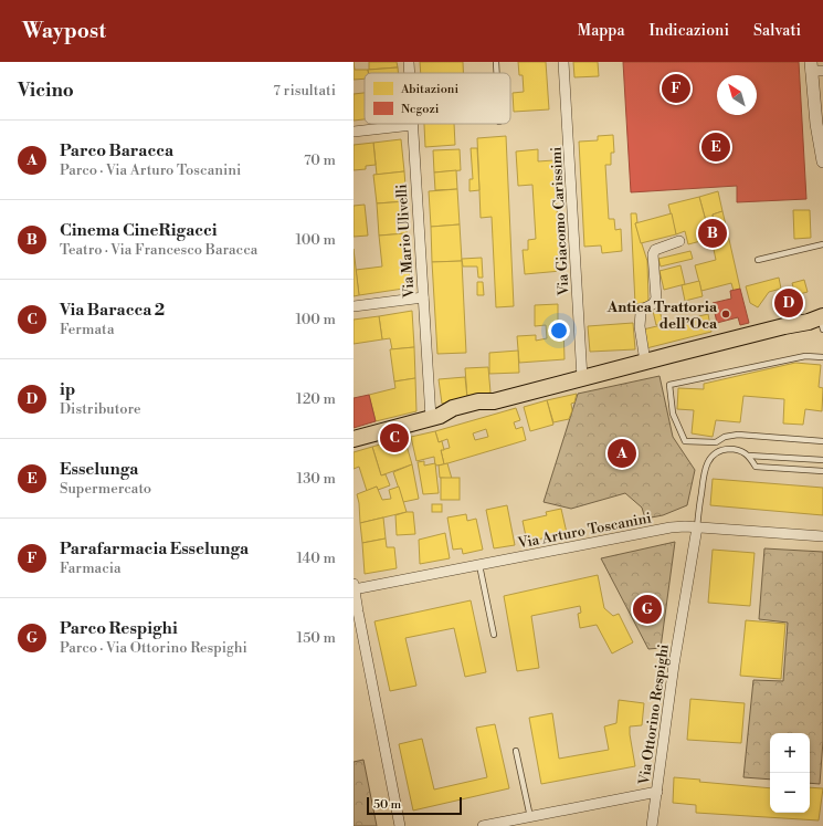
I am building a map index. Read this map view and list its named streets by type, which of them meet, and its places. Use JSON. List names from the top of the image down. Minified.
{"streets":{"street":["Via Giacomo Carissimi","Via Mario Ulivelli","Via Arturo Toscanini","Via Ottorino Respighi"]},"crossings":[["Via Arturo Toscanini","Via Ottorino Respighi"]],"places":["Antica Trattoria dell’Oca"],"legend":["Abitazioni","Negozi"],"scale_bar":"50 m","north":"top left","page":{"header":"Waypost","nav":["Mappa","Indicazioni","Salvati"],"heading":["Vicino","7 risultati"],"pins":["F","E","B","D","C","A","G"],"list":[{"mark":"A","name":"Parco Baracca","note":"Parco · Via Arturo Toscanini","value":"70 m"},{"mark":"B","name":"Cinema CineRigacci","note":"Teatro · Via Francesco Baracca","value":"100 m"},{"mark":"C","name":"Via Baracca 2","note":"Fermata","value":"100 m"},{"mark":"D","name":"ip","note":"Distributore","value":"120 m"},{"mark":"E","name":"Esselunga","note":"Supermercato","value":"130 m"},{"mark":"F","name":"Parafarmacia Esselunga","note":"Farmacia","value":"140 m"},{"mark":"G","name":"Parco Respighi","note":"Parco · Via Ottorino Respighi","value":"150 m"}],"map_buttons":["+","−"],"scale":"50 m"}}
